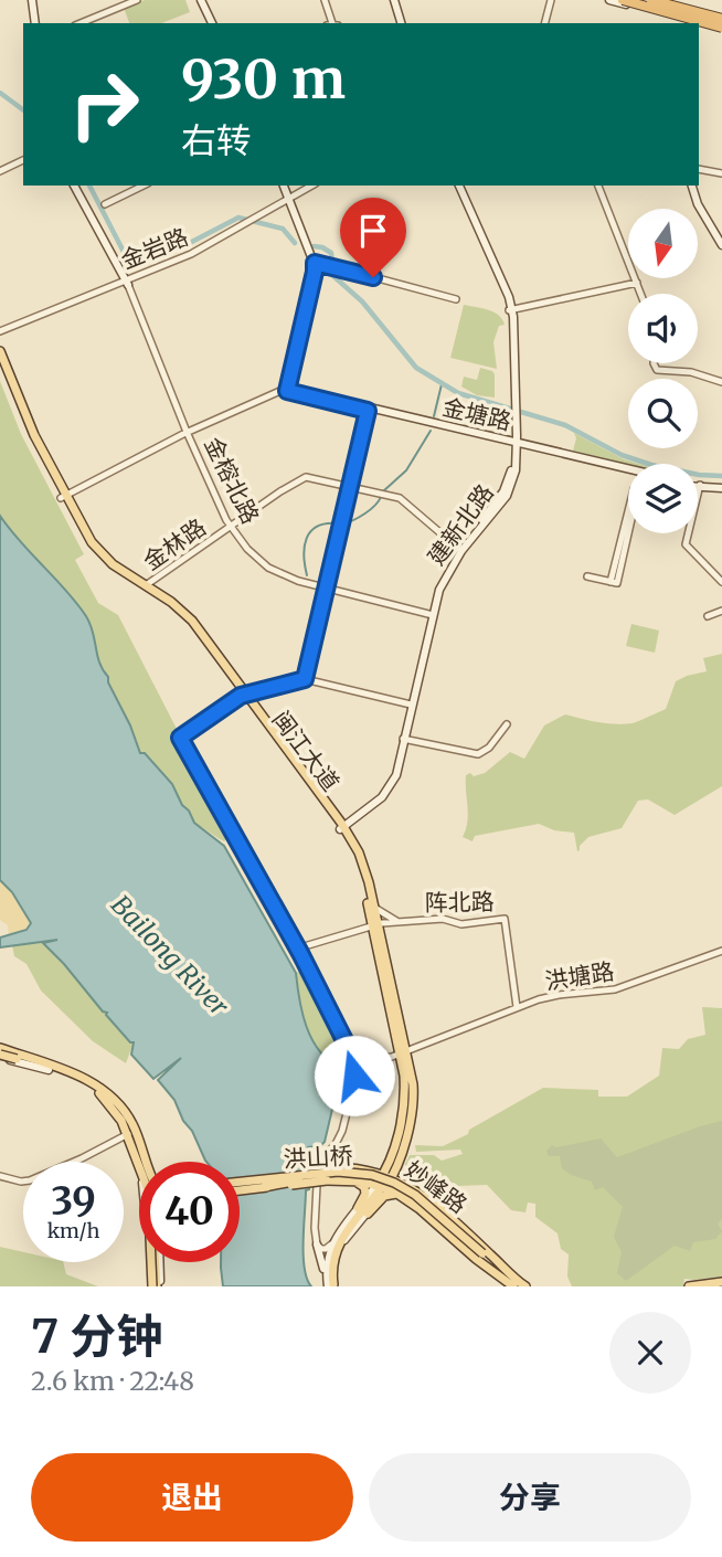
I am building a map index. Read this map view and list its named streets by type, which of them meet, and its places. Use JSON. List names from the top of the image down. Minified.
{"streets":{"main road":["金塘路","金榕北路","建新北路","闽江大道","洪山桥","妙峰路"],"street":["金岩路","金林路","阵北路","洪塘路"]},"crossings":[["金岩路","金榕北路"],["金塘路","建新北路"],["金榕北路","建新北路"],["金榕北路","金林路"],["建新北路","金林路"],["建新北路","闽江大道"],["金林路","闽江大道"],["闽江大道","阵北路"],["闽江大道","洪塘路"],["阵北路","洪塘路"],["洪山桥","妙峰路"]],"water":["Bailong River"],"north":"bottom","page":{"turn":["930 m","右转"],"speed":"39 km/h","limit":"40","heading":["7 分钟","2.6 km · 22:48"],"buttons":["退出","分享"]}}
